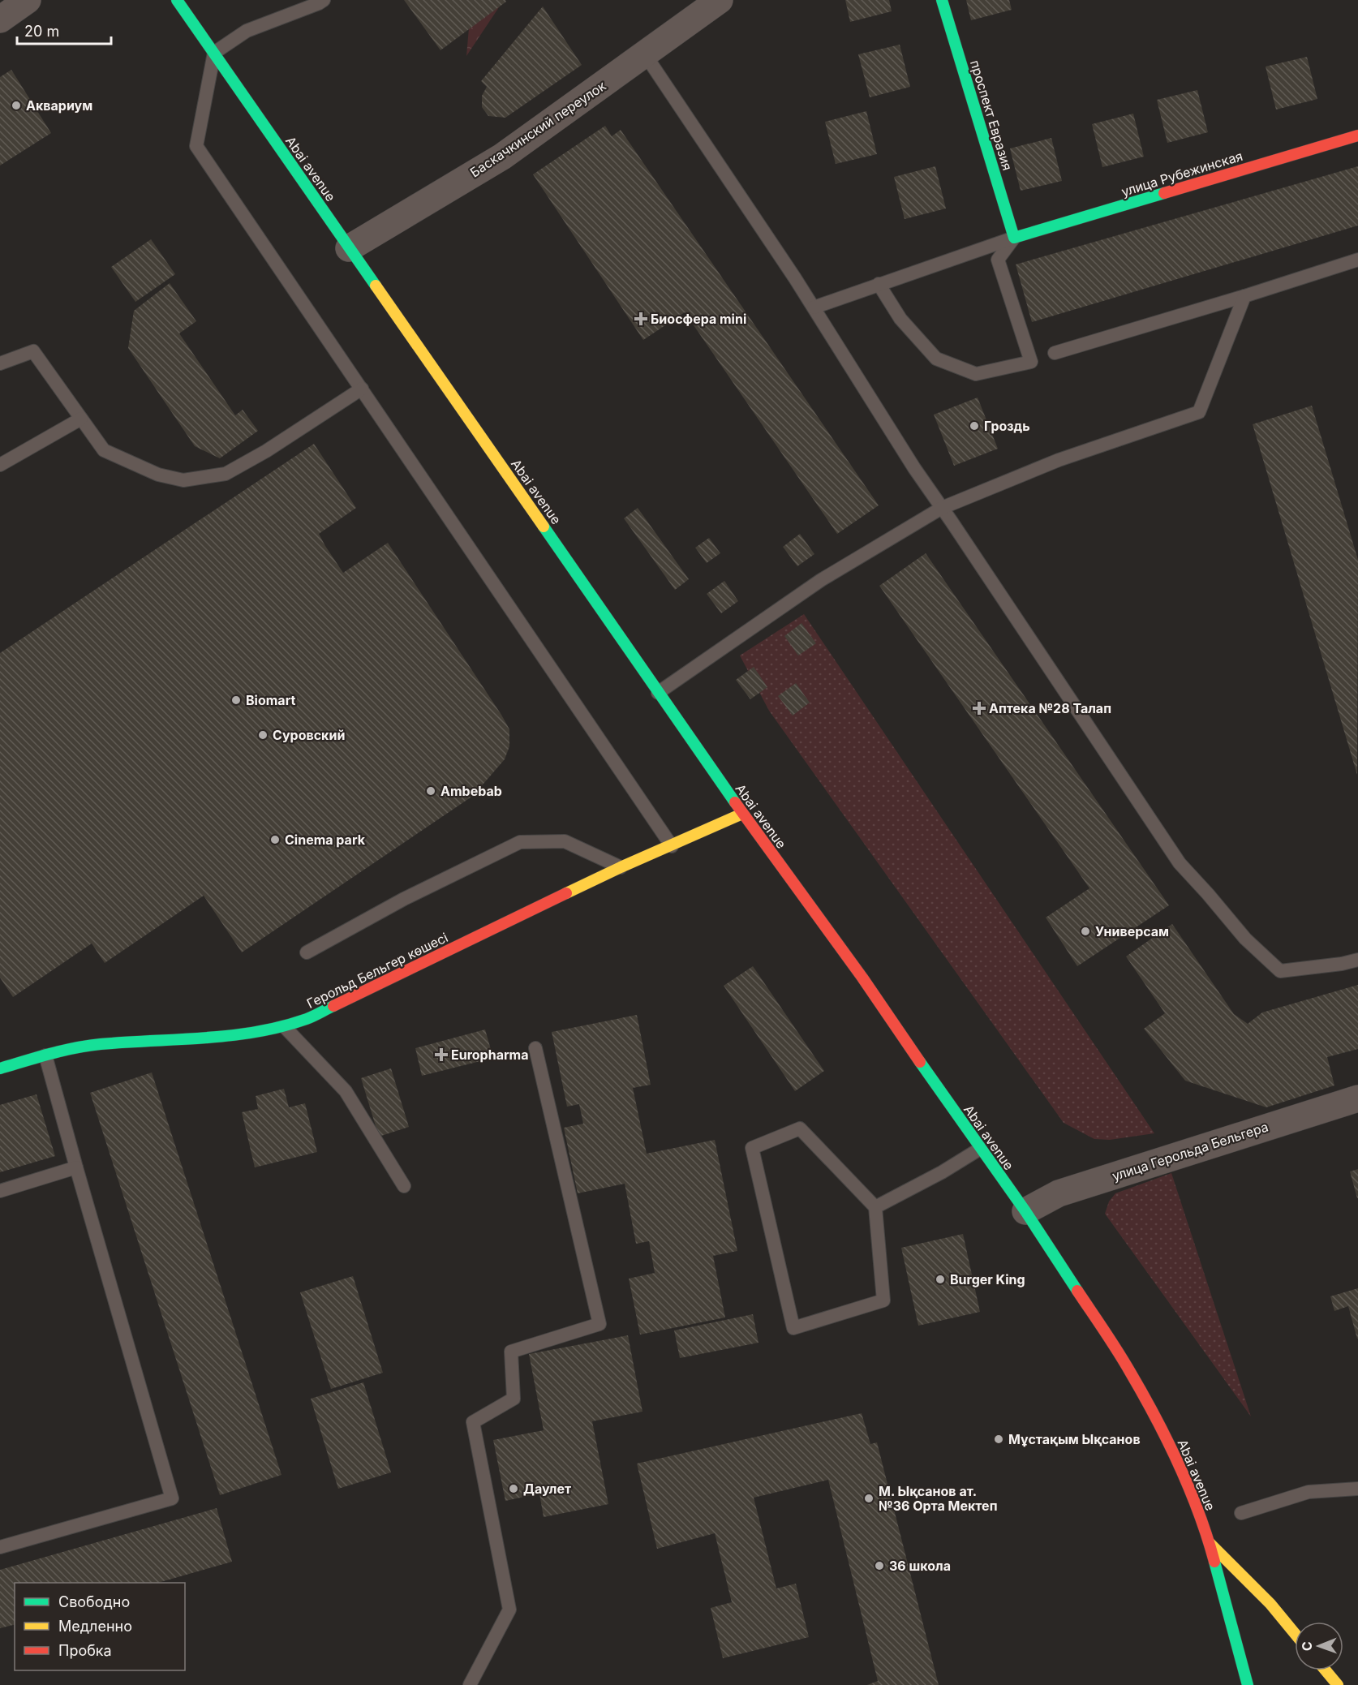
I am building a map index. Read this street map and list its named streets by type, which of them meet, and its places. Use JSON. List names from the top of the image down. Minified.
{"streets":{"main road":["проспект Евразия","Abai avenue","улица Рубежинская","Герольд Бельгер көшесі"],"street":["Баскачкинский переулок","улица Герольда Бельгера"]},"crossings":[["проспект Евразия","улица Рубежинская"],["Баскачкинский переулок","Abai avenue"],["Abai avenue","Герольд Бельгер көшесі"],["Abai avenue","улица Герольда Бельгера"]],"places":{"other":["Аквариум","Гроздь","Biomart","Суровский","Ambebab","Cinema park","Универсам","Burger King","Мұстақым Ықсанов","Даулет","М. Ықсанов ат. №36 Орта Мектеп","36 школа"],"health":["Биосфера mini","Аптека №28 Талап","Europharma"]},"legend":["Свободно","Медленно","Пробка"],"scale_bar":"20 m","north":"left"}
